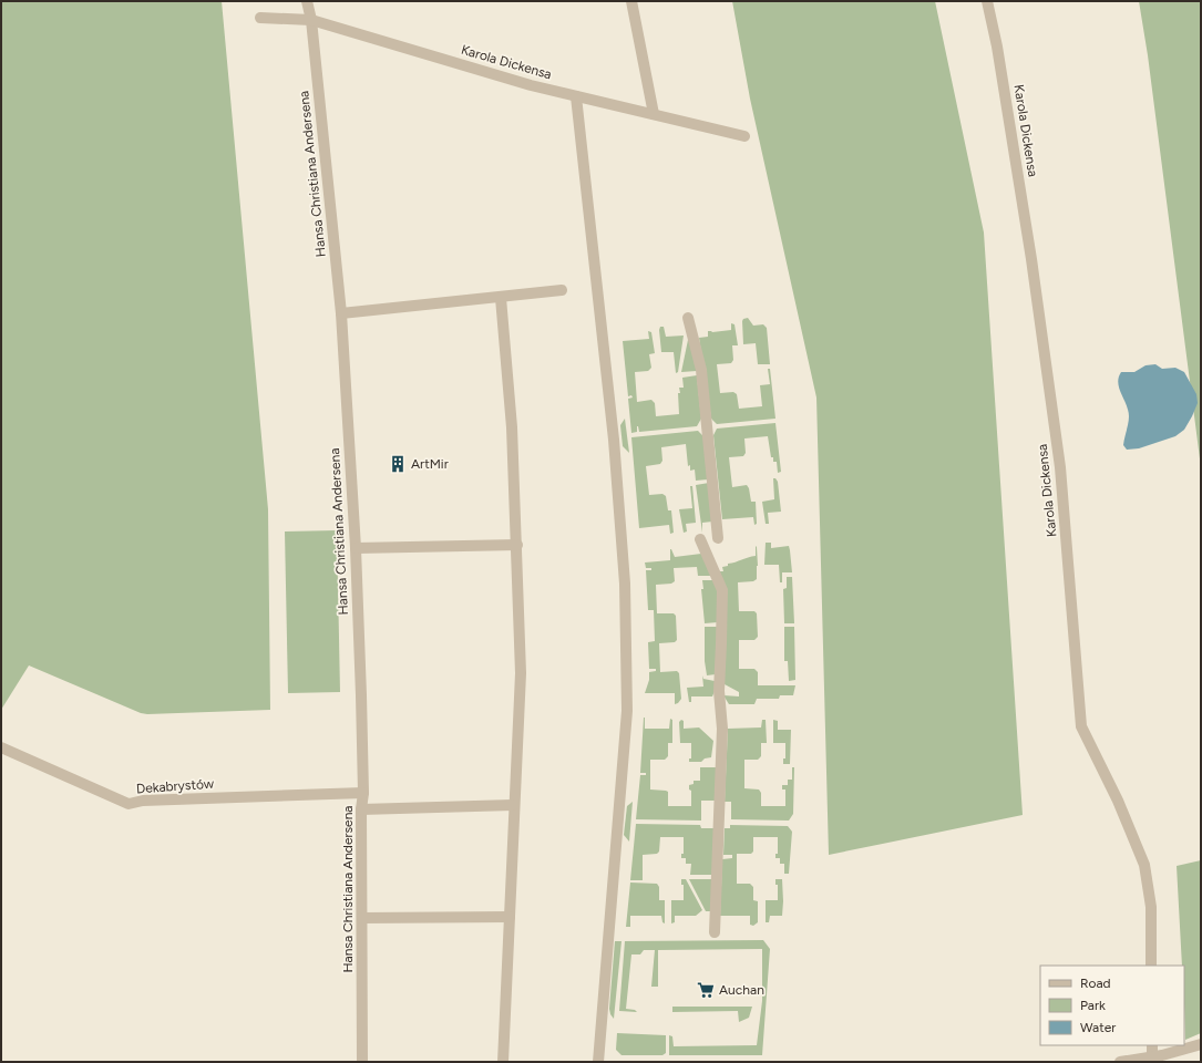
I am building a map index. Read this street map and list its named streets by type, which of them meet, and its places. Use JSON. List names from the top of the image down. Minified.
{"streets":{"street":["Karola Dickensa","Hansa Christiana Andersena","Dekabrystów"]},"crossings":[["Karola Dickensa","Hansa Christiana Andersena"],["Hansa Christiana Andersena","Dekabrystów"]],"places":{"building":["ArtMir"],"supermarket":["Auchan"]},"legend":["Road","Park","Water"]}
